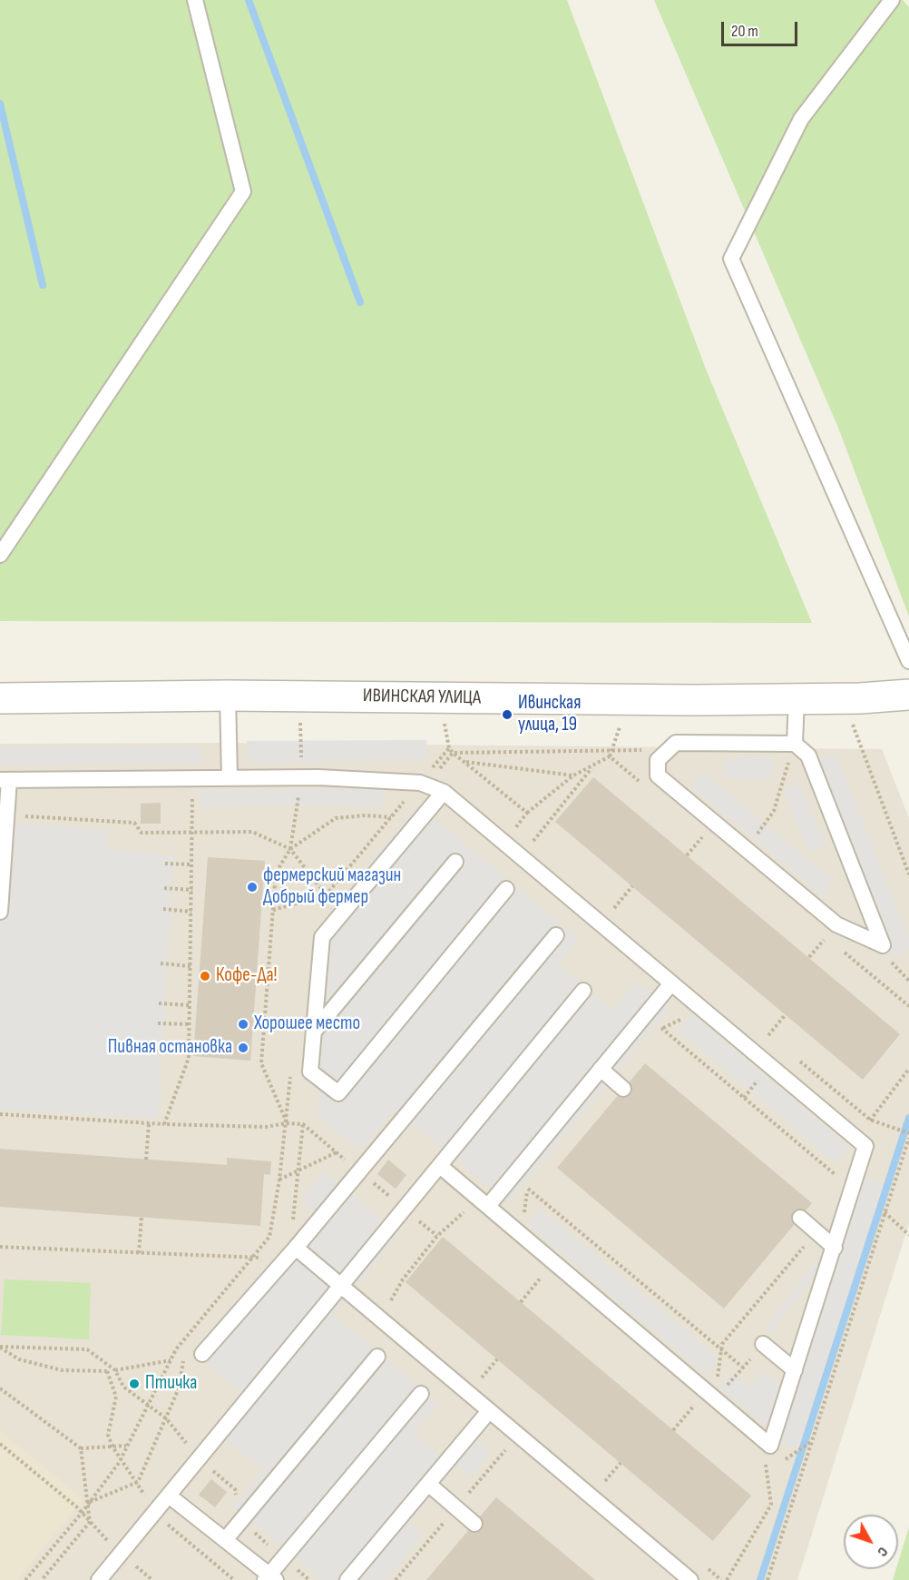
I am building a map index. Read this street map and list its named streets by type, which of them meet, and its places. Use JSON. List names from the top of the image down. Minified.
{"streets":{"street":["ИВИНСКАЯ УЛИЦА"]},"places":["Ивинская улица, 19","фермерский магазин Добрый фермер","Кофе-Да!","Хорошее место","Пивная остановка","Птичка"],"scale_bar":"20 m","north":"bottom right"}
